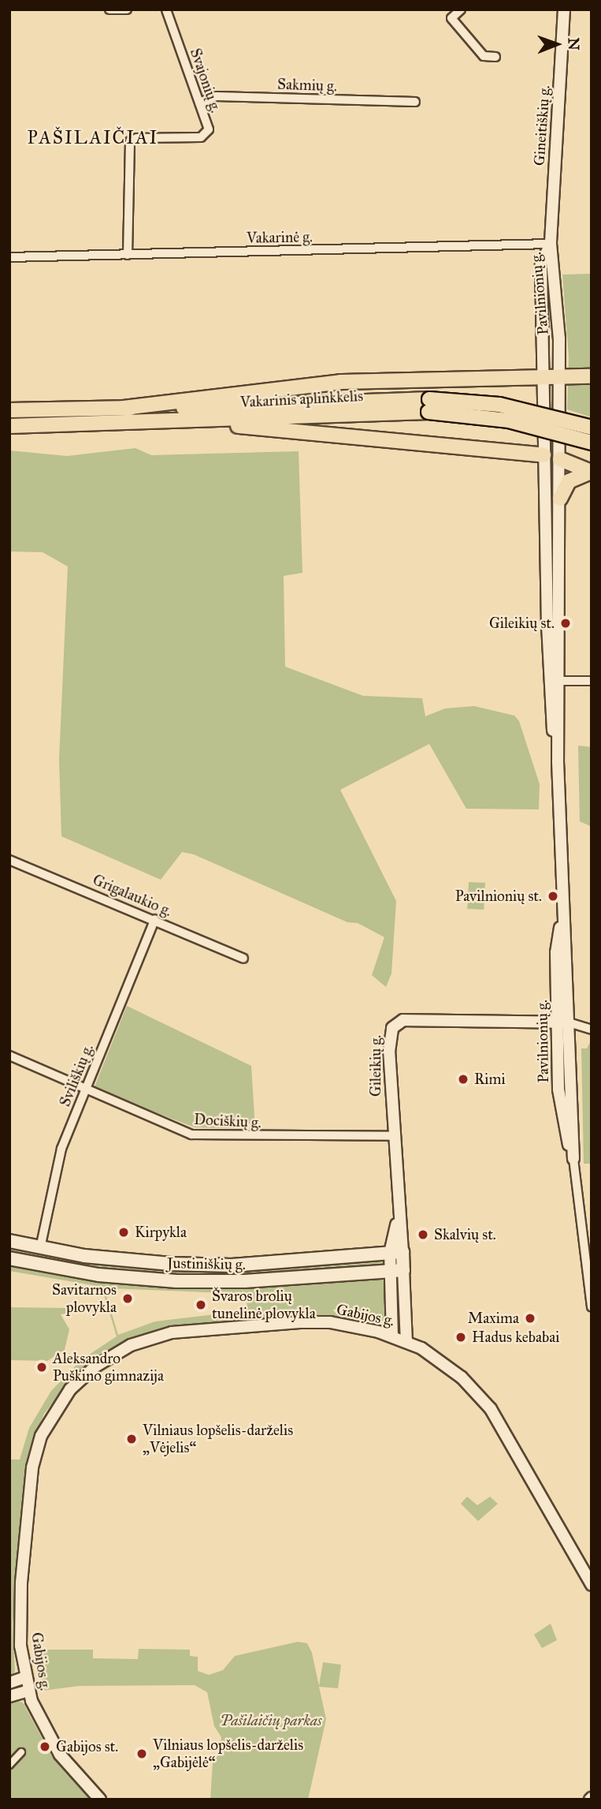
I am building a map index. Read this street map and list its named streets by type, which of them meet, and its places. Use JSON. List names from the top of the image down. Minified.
{"streets":{"highway":["Vakarinis aplinkkelis"],"main road":["Gileikių g.","Justiniškių g."],"street":["Svajonių g.","Sakmių g.","Gineitiškių g.","Vakarinė g.","Pavilnionių g.","Grigalaukio g.","Sviliškių g.","Dociškių g.","Gabijos g."]},"crossings":[["Svajonių g.","Sakmių g."],["Svajonių g.","Vakarinė g."],["Gineitiškių g.","Vakarinė g."],["Gineitiškių g.","Pavilnionių g."],["Vakarinė g.","Pavilnionių g."],["Pavilnionių g.","Gileikių g."],["Grigalaukio g.","Sviliškių g."],["Gileikių g.","Dociškių g."],["Gileikių g.","Justiniškių g."],["Gileikių g.","Gabijos g."],["Sviliškių g.","Dociškių g."],["Sviliškių g.","Justiniškių g."]],"districts":["PAŠILAIČIAI"],"parks":["Pašilaičių parkas"],"places":["Gileikių st.","Pavilnionių st.","Rimi","Kirpykla","Skalvių st.","Savitarnos plovykla","Švaros brolių tunelinė plovykla","Maxima","Hadus kebabai","Aleksandro Puškino gimnazija","Vilniaus lopšelis-darželis „Vėjelis“","Gabijos st.","Vilniaus lopšelis-darželis „Gabijėlė“"],"north":"right"}
